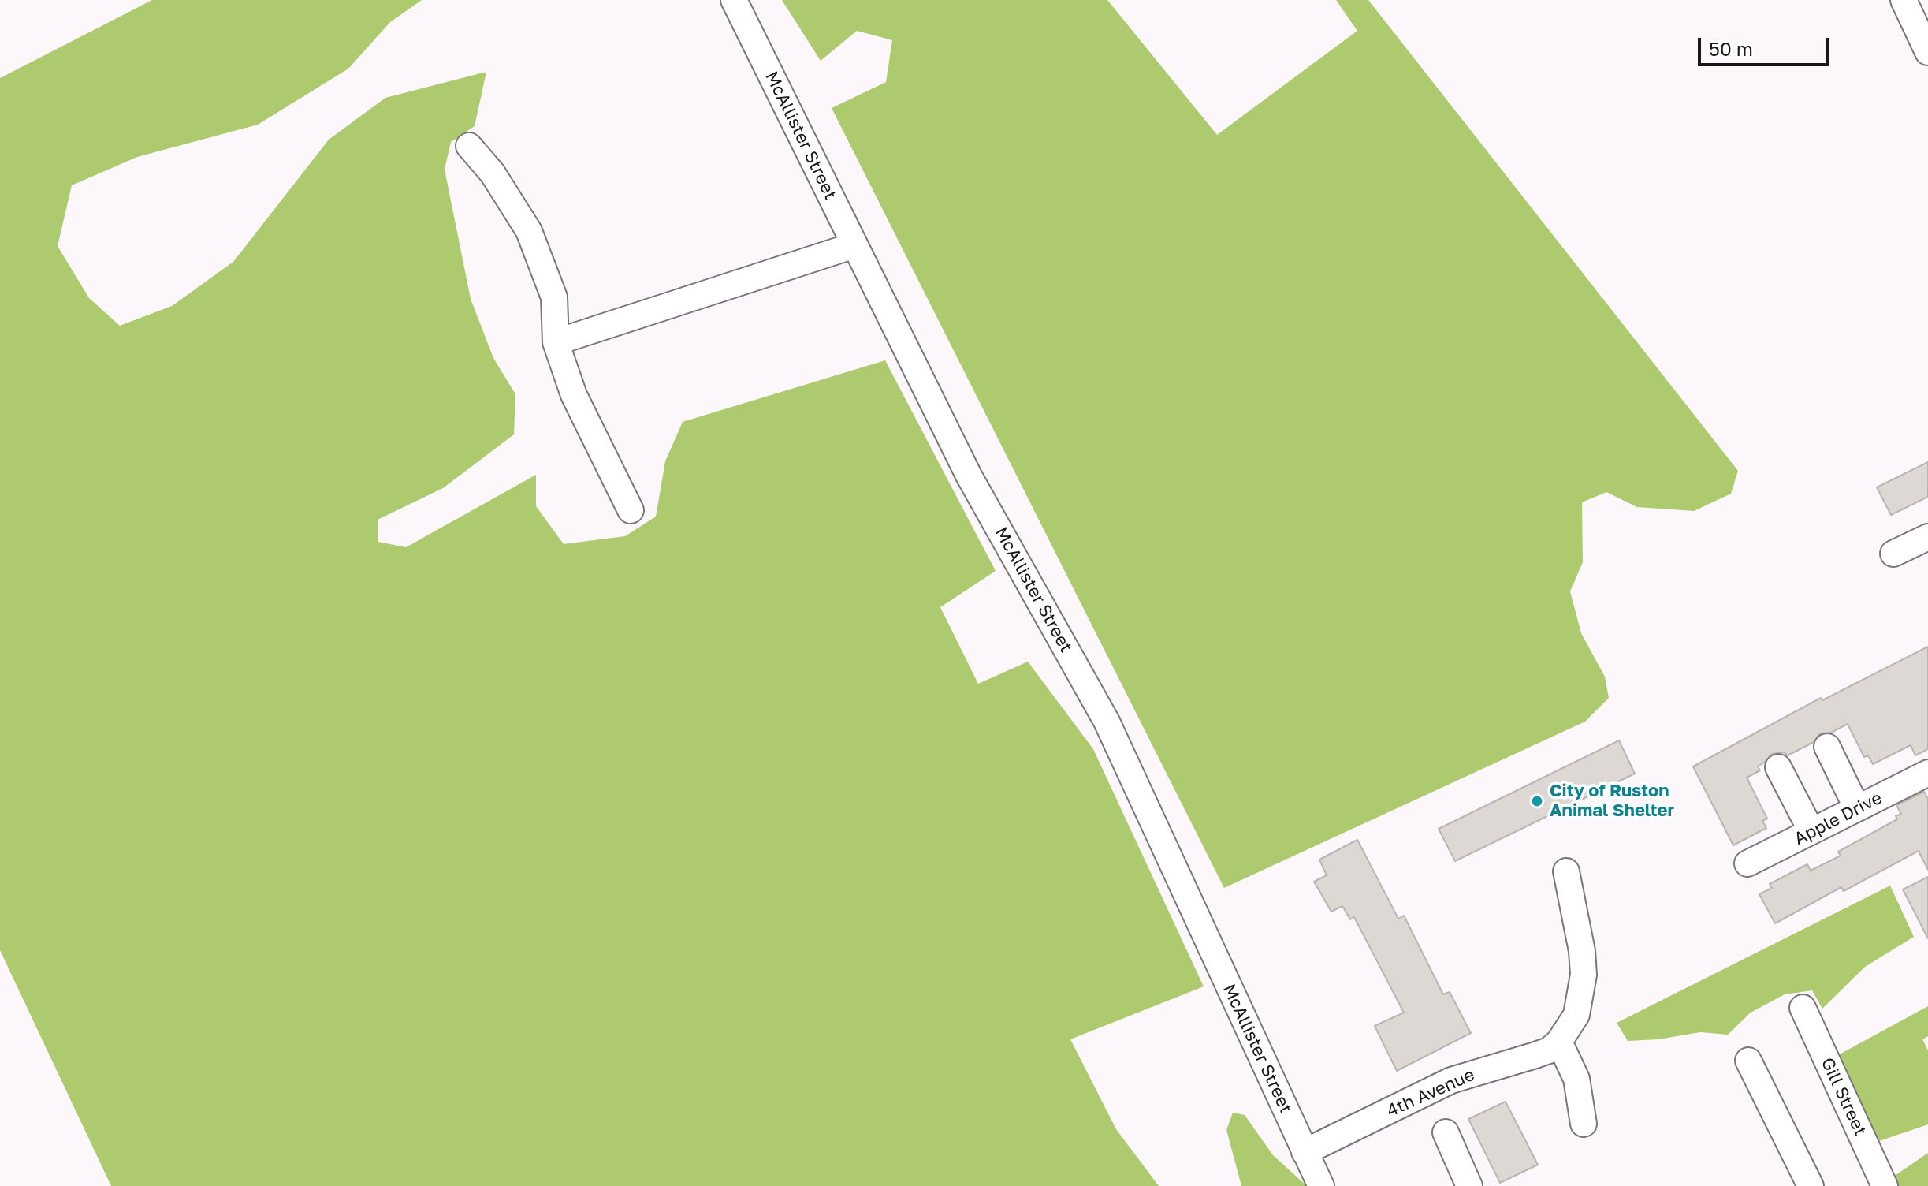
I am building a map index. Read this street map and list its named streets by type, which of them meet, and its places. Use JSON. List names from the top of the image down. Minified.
{"streets":{"street":["McAllister Street","Apple Drive","4th Avenue","Gill Street"]},"crossings":[["McAllister Street","4th Avenue"]],"places":["City of Ruston Animal Shelter"],"scale_bar":"50 m"}
